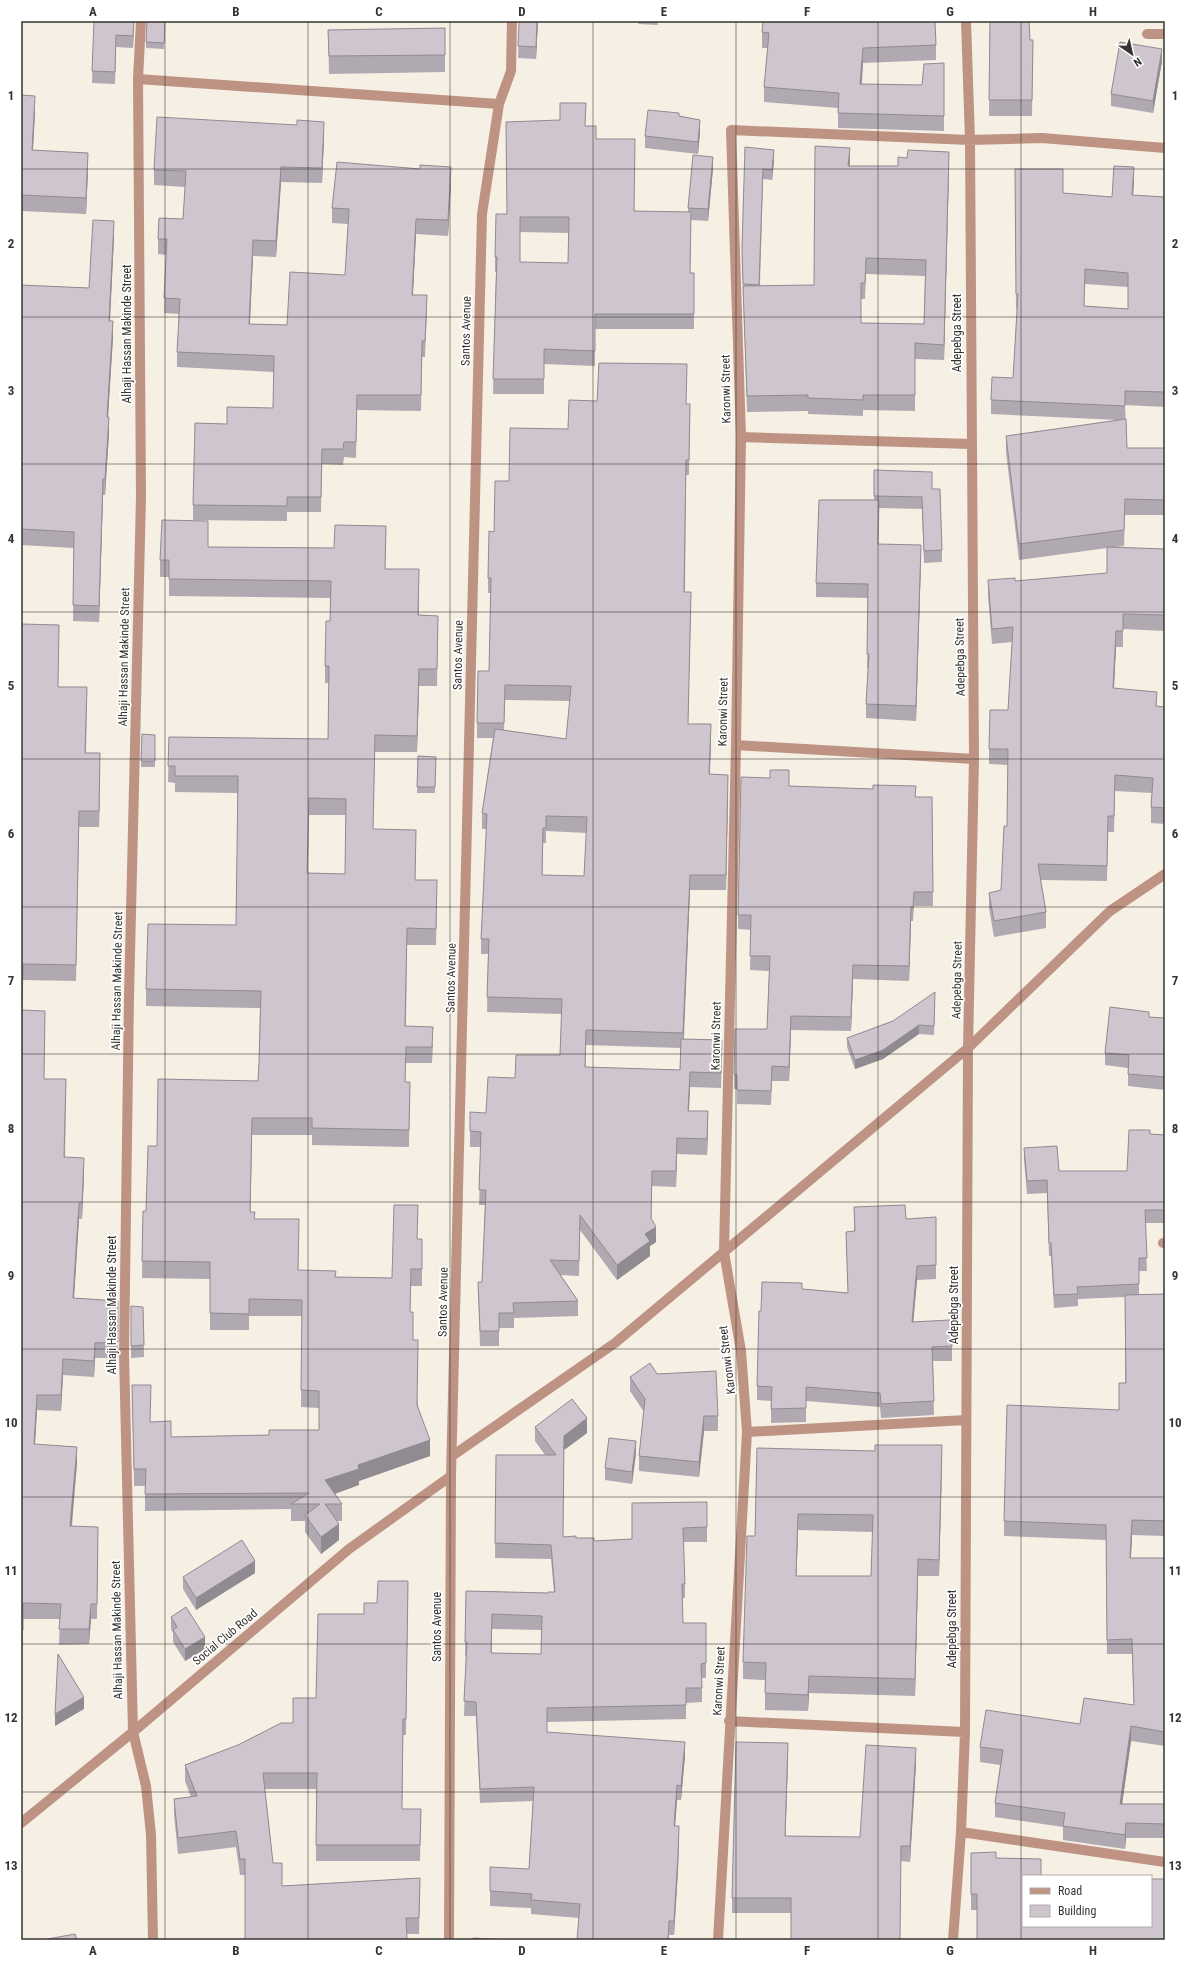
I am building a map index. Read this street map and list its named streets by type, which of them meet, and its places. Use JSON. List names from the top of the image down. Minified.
{"streets":{"street":["Santos Avenue","Adepebga Street","Alhaji Hassan Makinde Street","Karonwi Street","Social Club Road"]},"crossings":[["Santos Avenue","Social Club Road"],["Adepebga Street","Karonwi Street"],["Alhaji Hassan Makinde Street","Social Club Road"]],"legend":["Road","Building"],"north":"bottom right","grid":{"columns":["A","B","C","D","E","F","G","H"],"rows":["1","2","3","4","5","6","7","8","9","10","11","12","13"]}}
